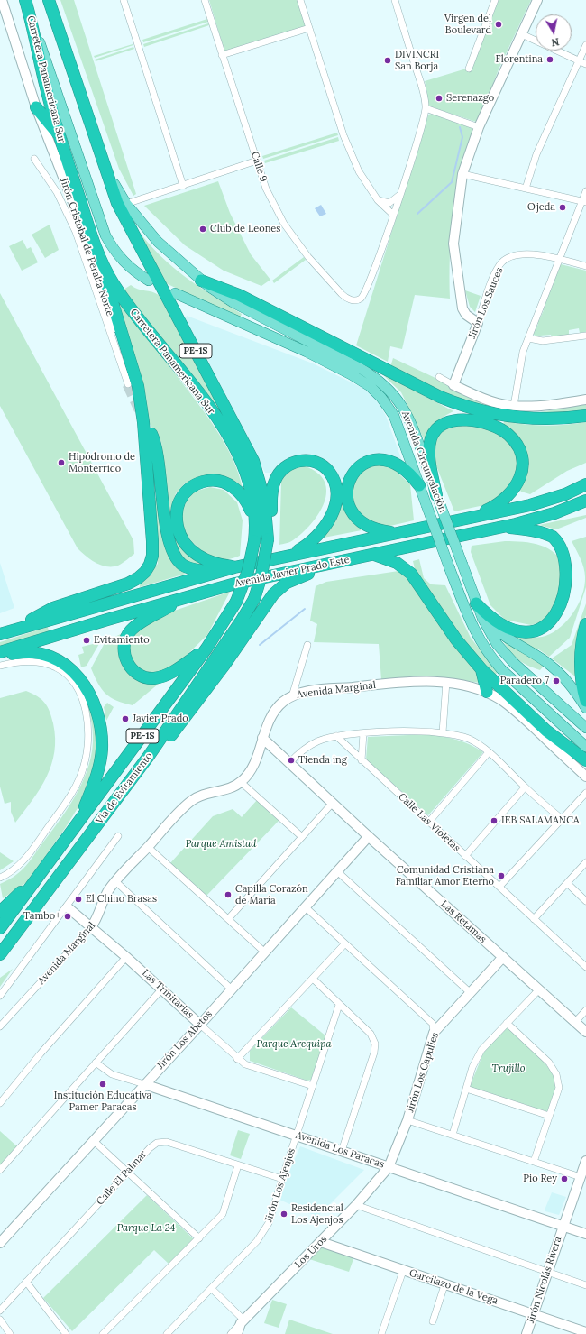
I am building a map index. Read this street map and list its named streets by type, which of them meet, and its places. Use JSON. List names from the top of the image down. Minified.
{"streets":{"highway":["Carretera Panamericana Sur","PE-1S","Avenida Javier Prado Este","Vía de Evitamiento"],"main road":["Avenida Circunvalación"],"street":["Calle 9","Jirón Cristobal de Peralta Norte","Jirón Los Sauces","Avenida Marginal","Calle Las Violetas","Las Retamas","Las Trinitarias","Jirón Los Abetos","Jirón Los Capulíes","Avenida Los Paracas","Calle El Palmar","Jirón Los Ajenjos","Los Uros","Jirón Nicolás Rivera","Garcilazo de la Vega"]},"crossings":[["Carretera Panamericana Sur","Avenida Circunvalación"],["Carretera Panamericana Sur","Vía de Evitamiento"],["Avenida Marginal","Las Retamas"],["Avenida Marginal","Las Trinitarias"],["Las Retamas","Jirón Los Abetos"],["Las Retamas","Jirón Los Capulíes"],["Las Trinitarias","Jirón Los Abetos"],["Las Trinitarias","Jirón Los Ajenjos"],["Jirón Los Abetos","Avenida Los Paracas"],["Jirón Los Capulíes","Avenida Los Paracas"],["Jirón Los Capulíes","Los Uros"],["Avenida Los Paracas","Jirón Los Ajenjos"],["Avenida Los Paracas","Los Uros"],["Avenida Los Paracas","Jirón Nicolás Rivera"],["Calle El Palmar","Jirón Los Ajenjos"],["Los Uros","Garcilazo de la Vega"],["Jirón Nicolás Rivera","Garcilazo de la Vega"]],"parks":["Parque Amistad","Parque Arequipa","Trujillo","Parque La 24"],"places":["Virgen del Boulevard","Florentina","DIVINCRI San Borja","Serenazgo","Ojeda","Club de Leones","Hipódromo de Monterrico","Evitamiento","Paradero 7","Javier Prado","Tienda ing","IEB SALAMANCA","Comunidad Cristiana Familiar Amor Eterno","Capilla Corazón de María","El Chino Brasas","Tambo+","Institución Educativa Pamer Paracas","Pio Rey","Residencial Los Ajenjos"],"north":"bottom"}
